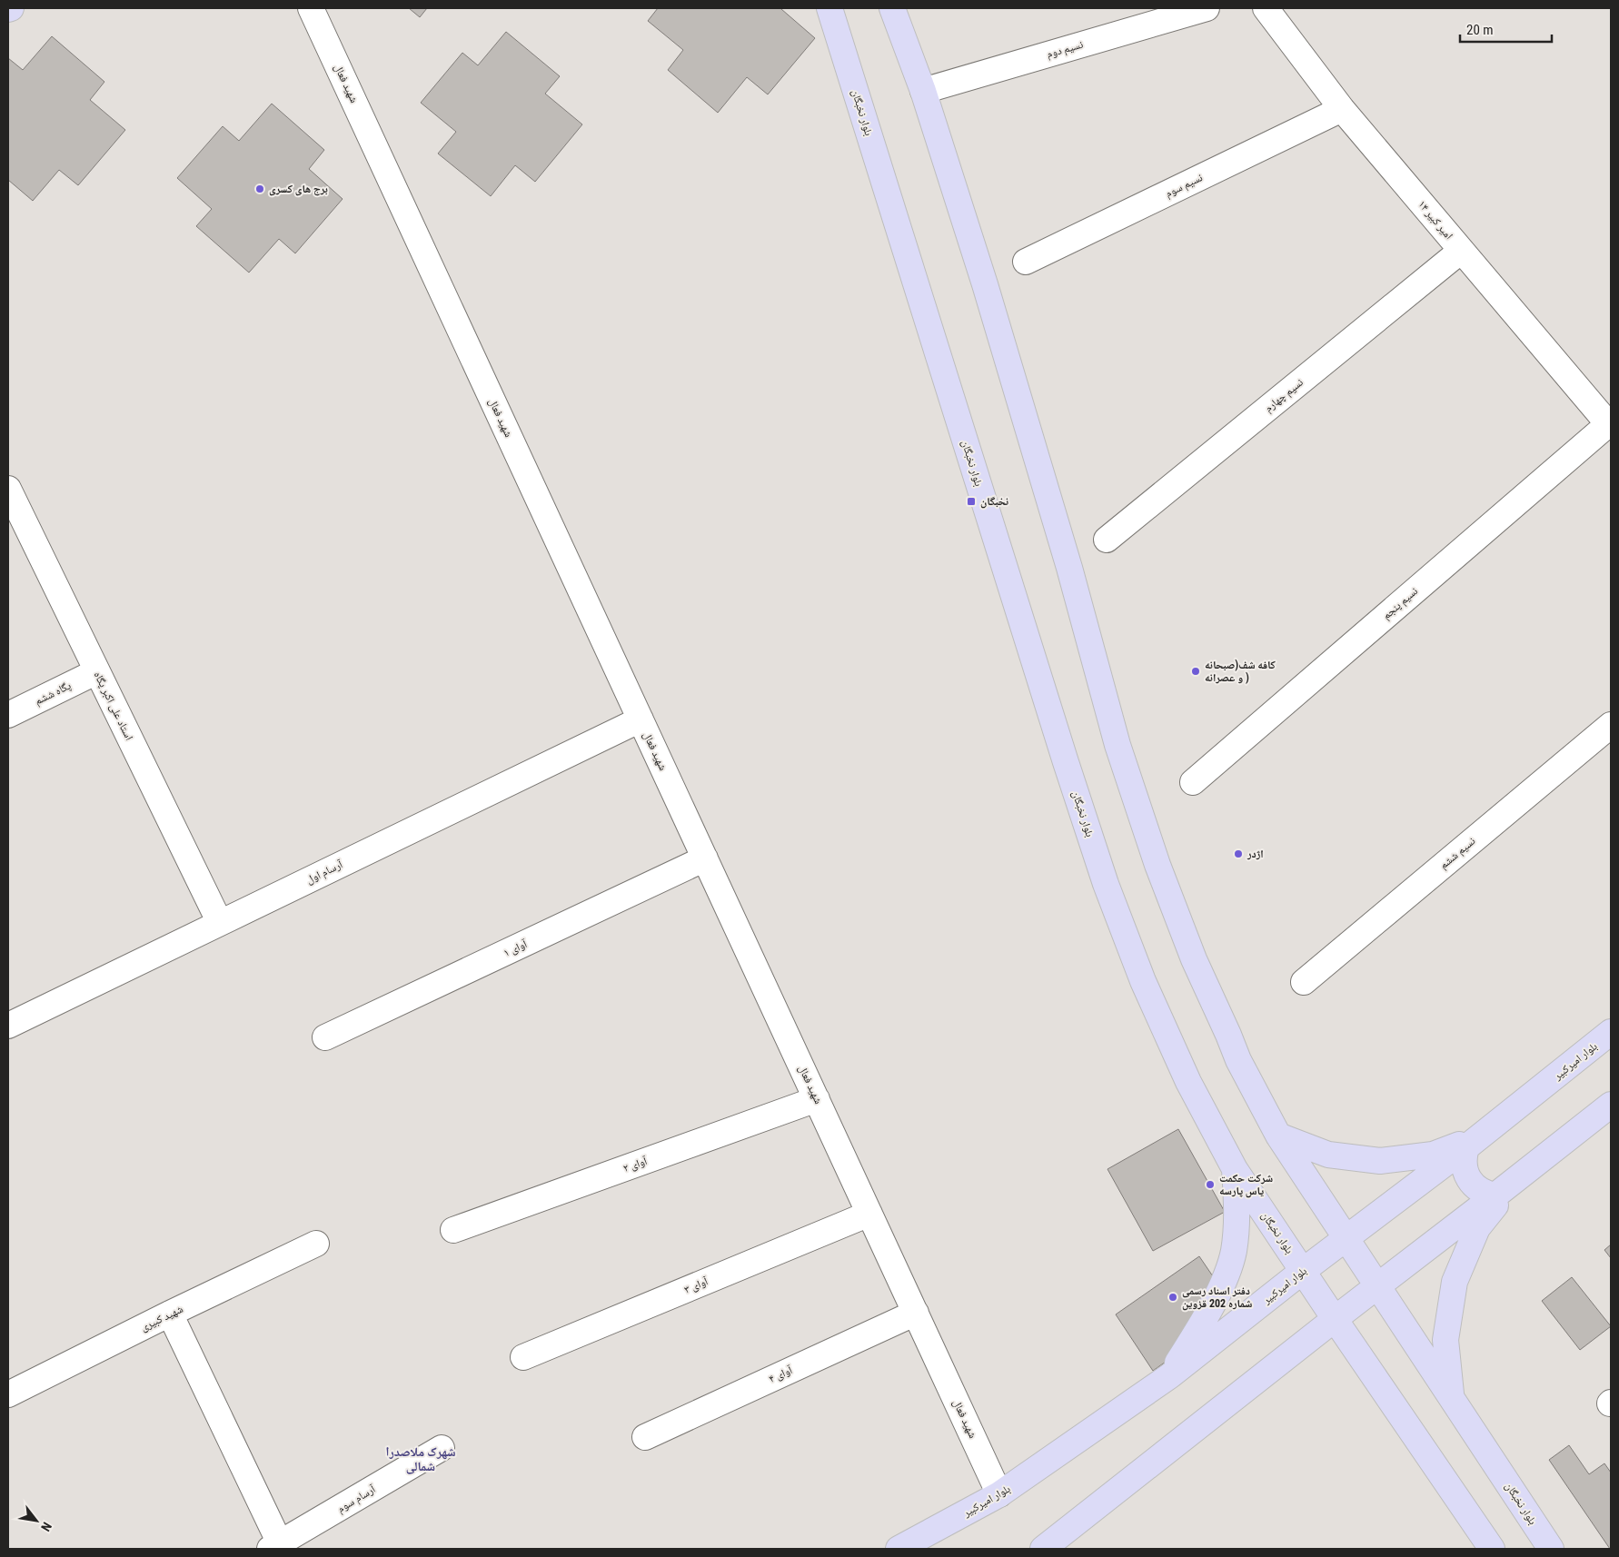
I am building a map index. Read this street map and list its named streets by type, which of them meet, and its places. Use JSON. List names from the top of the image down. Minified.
{"streets":{"main road":["بلوار نخبگان","بلوار امیرکبیر"],"street":["نسیم دوم","شهید فعال","نسیم سوم","امیر کبیر ۱۴","نسیم چهارم","نسیم پنجم","پگاه ششم","استاد علی اکبر پگاه","نسیم ششم","آرسام اول","آوای ۱","آوای ۲","آوای ۳","شهید کبیری","آوای ۴","آرسام سوم"]},"crossings":[["نسیم دوم","بلوار نخبگان"],["شهید فعال","آرسام اول"],["شهید فعال","آوای ۱"],["شهید فعال","بلوار امیرکبیر"],["شهید فعال","آوای ۲"],["شهید فعال","آوای ۳"],["شهید فعال","آوای ۴"],["بلوار نخبگان","بلوار امیرکبیر"],["نسیم سوم","امیر کبیر ۱۴"],["امیر کبیر ۱۴","نسیم چهارم"],["امیر کبیر ۱۴","نسیم پنجم"],["پگاه ششم","استاد علی اکبر پگاه"],["استاد علی اکبر پگاه","آرسام اول"]],"districts":["شهرک ملاصدرا شمالی"],"places":{"other":["برج های کسری","کافه شف(صبحانه و عصرانه )","اژدر","شرکت حکمت یاس پارسه","دفتر اسناد رسمی شماره 202 قزوین"],"transit":["نخبگان"]},"scale_bar":"20 m","north":"bottom right"}
